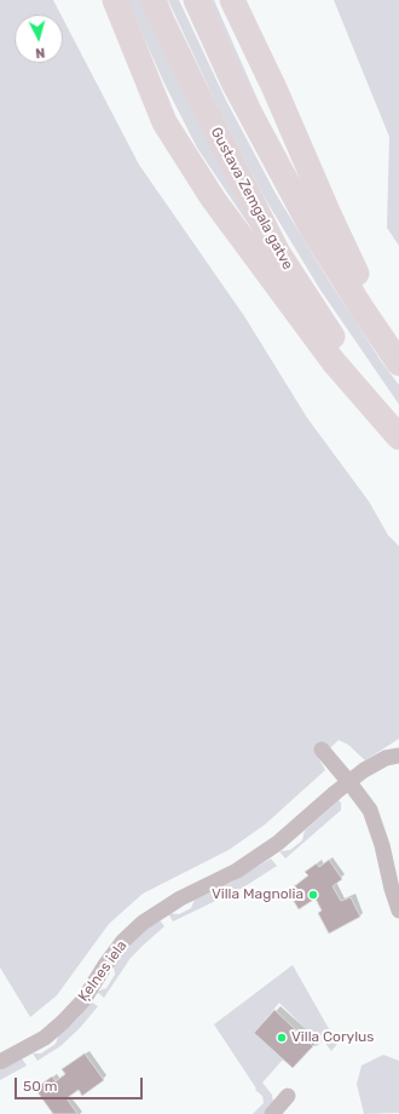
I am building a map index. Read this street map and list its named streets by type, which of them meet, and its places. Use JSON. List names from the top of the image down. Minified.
{"streets":{"main road":["Gustava Zemgala gatve"],"street":["Ķelnes iela"]},"places":["Villa Magnolia","Villa Corylus"],"scale_bar":"50 m","north":"bottom"}
